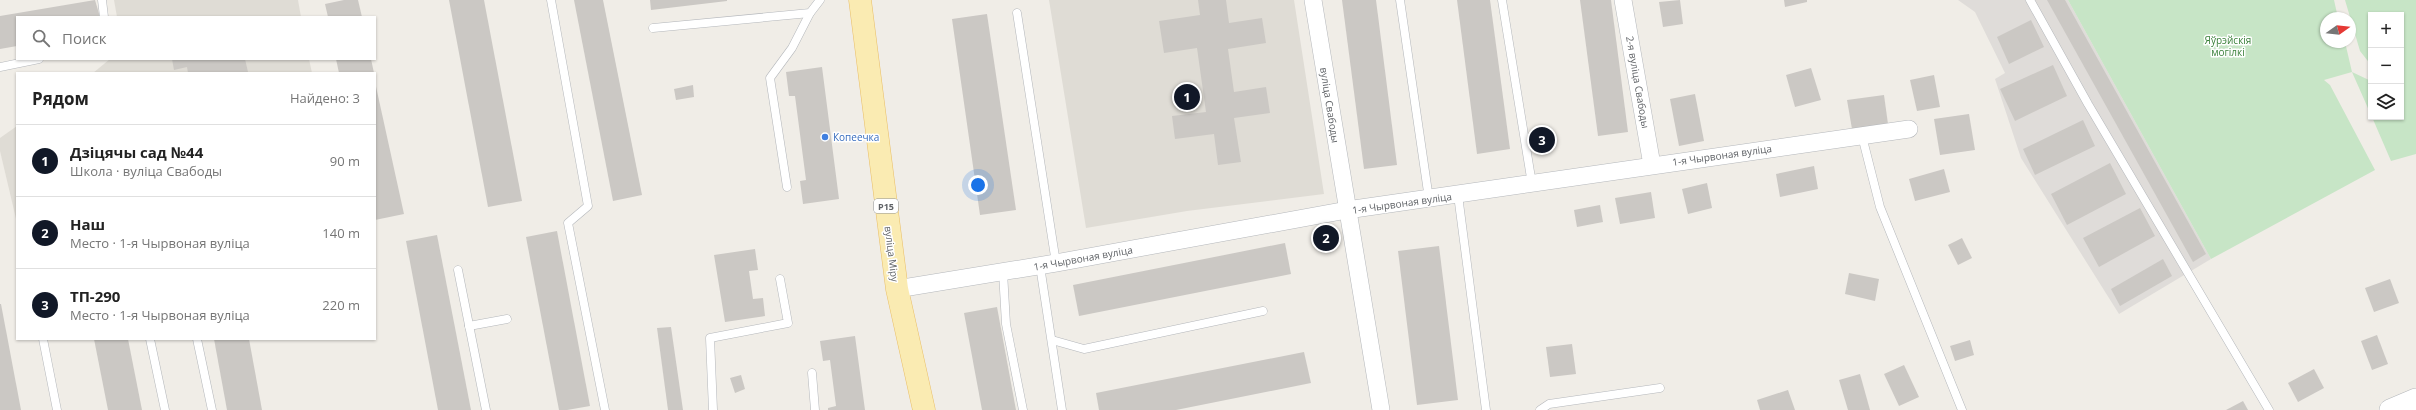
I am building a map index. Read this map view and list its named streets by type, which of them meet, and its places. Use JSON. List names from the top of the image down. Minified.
{"streets":{"main road":["Р15","вуліца Міру"],"street":["2-я вуліца Свабоды","вуліца Свабоды","1-я Чырвоная вуліца"]},"crossings":[["2-я вуліца Свабоды","1-я Чырвоная вуліца"],["вуліца Свабоды","1-я Чырвоная вуліца"],["1-я Чырвоная вуліца","вуліца Міру"]],"parks":["Яўрэйскія могілкі"],"places":["Копеечка"],"north":"right","page":{"map_buttons":["+","−"],"search":"Поиск","heading":["Рядом","Найдено: 3"],"pins":["1","3","2"],"list":[{"mark":"1","name":"Дзіцячы сад №44","note":"Школа · вуліца Свабоды","value":"90 m"},{"mark":"2","name":"Наш","note":"Место · 1-я Чырвоная вуліца","value":"140 m"},{"mark":"3","name":"ТП-290","note":"Место · 1-я Чырвоная вуліца","value":"220 m"}]}}
